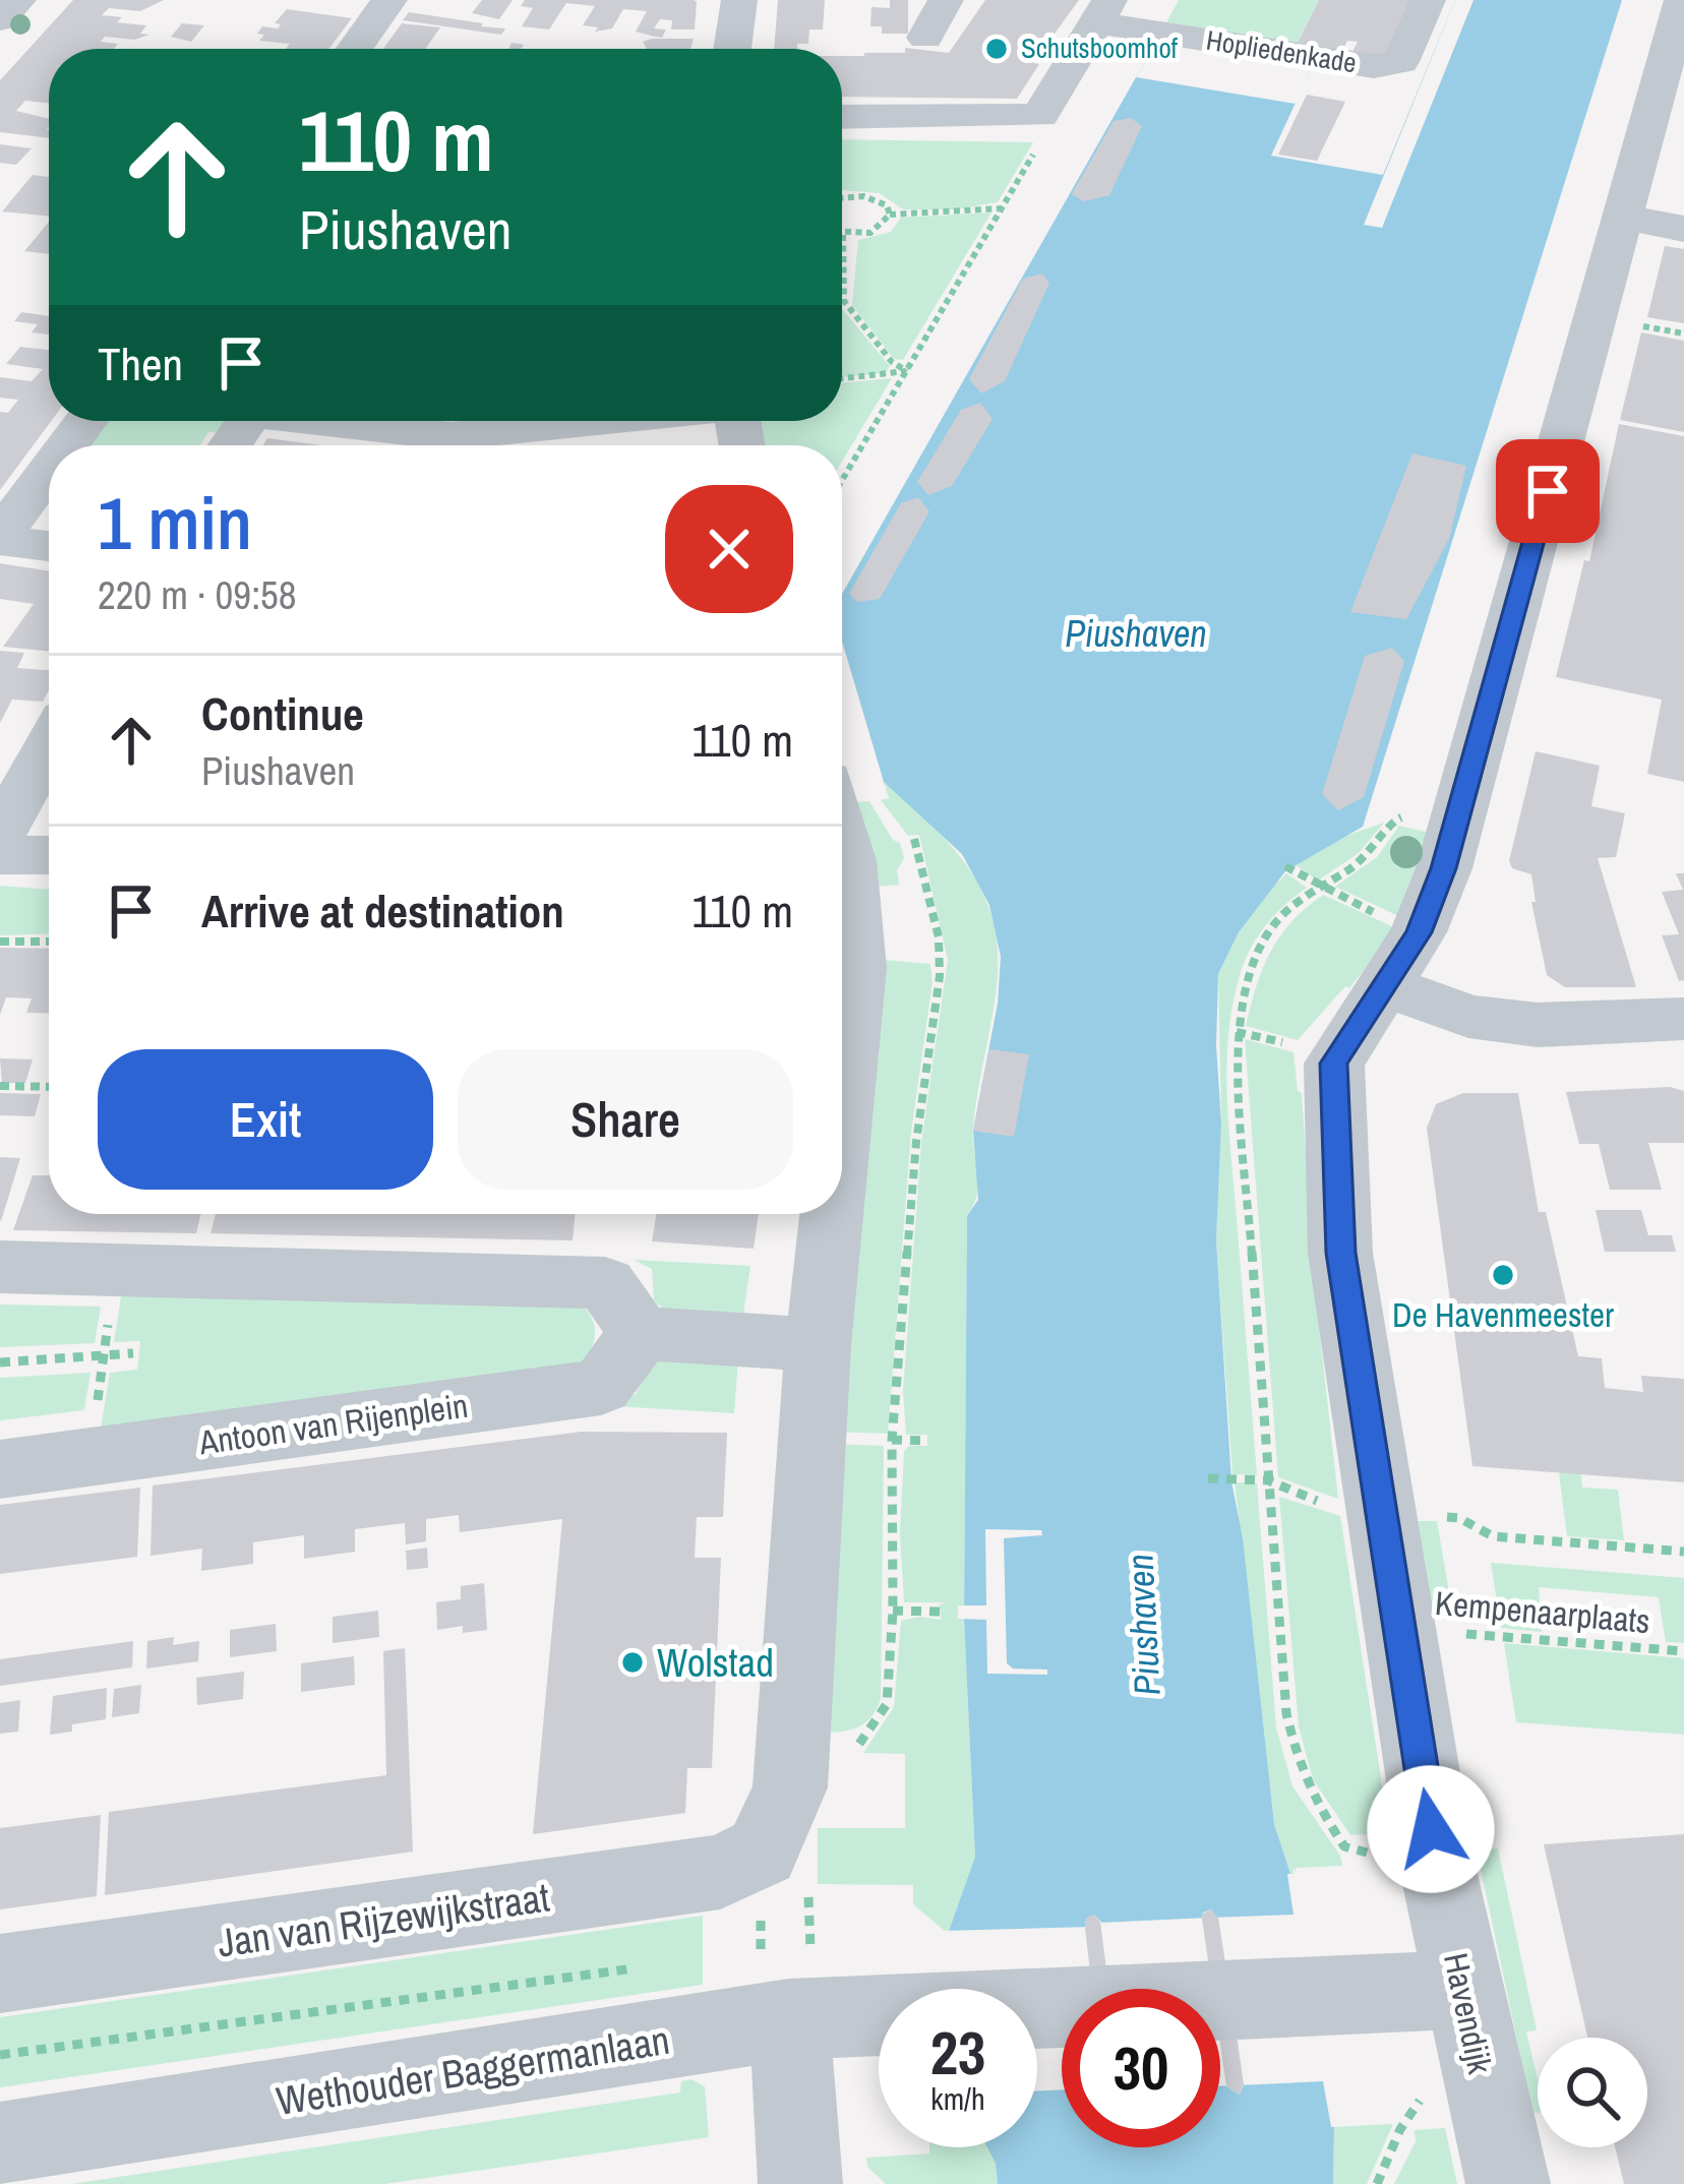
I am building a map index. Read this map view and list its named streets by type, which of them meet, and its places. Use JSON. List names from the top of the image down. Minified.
{"streets":{"street":["Hopliedenkade","Antoon van Rijenplein","Jan van Rijzewijkstraat","Havendijk","Wethouder Baggermanlaan"],"path":["Kempenaarplaats"]},"crossings":[["Kempenaarplaats","Havendijk"],["Havendijk","Wethouder Baggermanlaan"]],"water":["Piushaven"],"places":["Schutsboomhof","De Havenmeester","Wolstad"],"page":{"turn":["110 m","Piushaven"],"then":"Then","heading":["1 min","220 m · 09:58"],"list":[{"name":"Continue","note":"Piushaven","value":"110 m"},{"name":"Arrive at destination","value":"110 m"}],"buttons":["Exit","Share"],"speed":"23 km/h","limit":"30"}}
